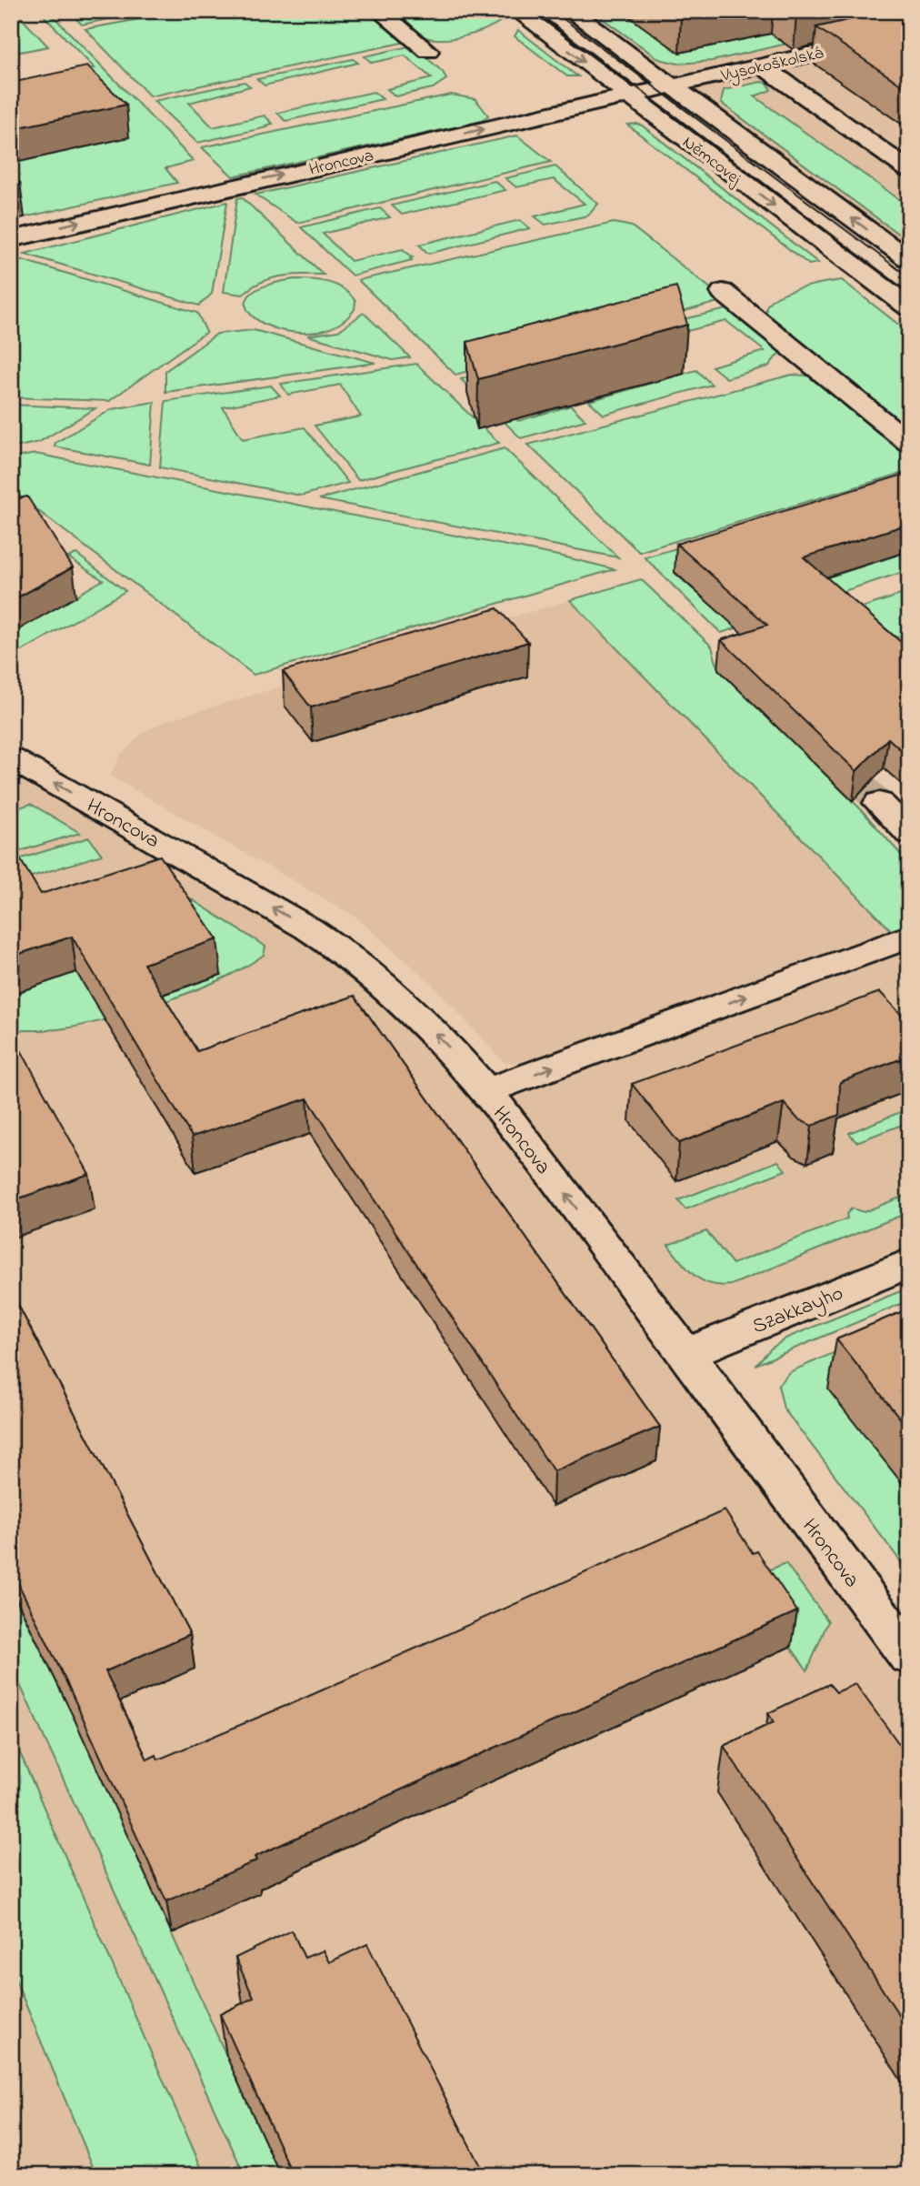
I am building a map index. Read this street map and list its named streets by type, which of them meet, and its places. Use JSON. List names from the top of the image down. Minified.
{"streets":{"street":["Vysokoškolská","Němcovej","Hroncova","Szakkayho"]},"crossings":[["Vysokoškolská","Němcovej"],["Vysokoškolská","Hroncova"],["Němcovej","Hroncova"],["Hroncova","Szakkayho"]]}
